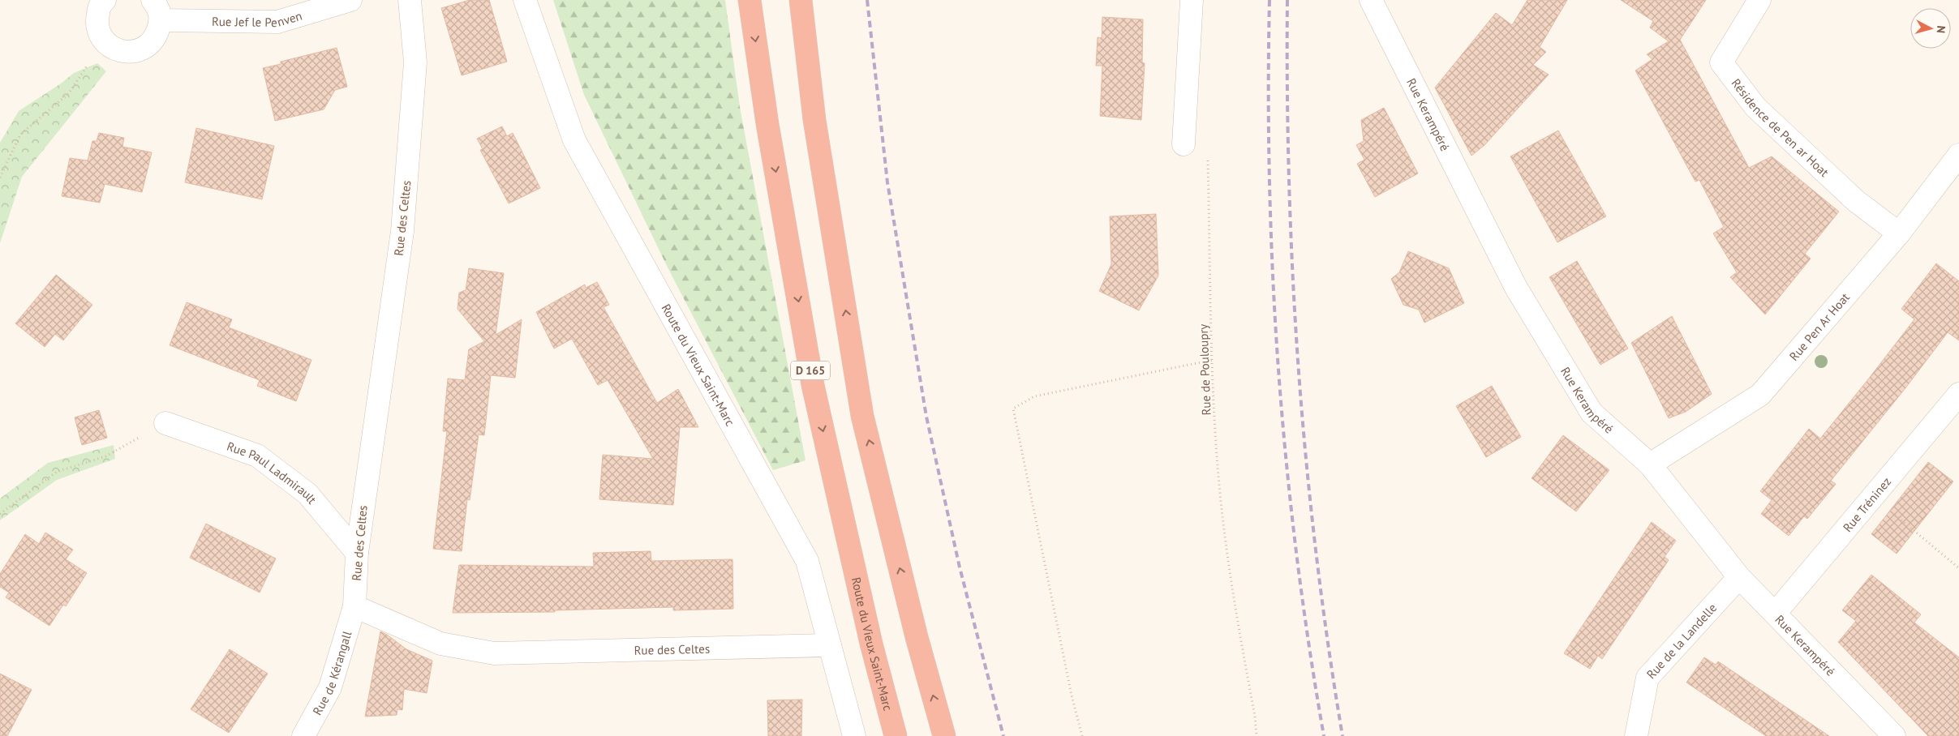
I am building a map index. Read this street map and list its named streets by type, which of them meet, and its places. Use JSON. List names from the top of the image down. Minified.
{"streets":{"highway":["Route du Vieux Saint-Marc","D 165"],"street":["Rue Jef le Penven","Rue Kerampéré","Résidence de Pen ar Hoat","Rue des Celtes","Rue Pen Ar Hoat","Rue Paul Ladmirault","Rue Tréninez","Rue de la Landelle","Rue de Kérangall"],"path":["Rue de Pouloupry"]},"crossings":[["Rue Kerampéré","Rue Pen Ar Hoat"],["Rue Kerampéré","Rue Tréninez"],["Rue Kerampéré","Rue de la Landelle"],["Résidence de Pen ar Hoat","Rue Pen Ar Hoat"],["Rue des Celtes","Route du Vieux Saint-Marc"],["Rue des Celtes","Rue Paul Ladmirault"],["Rue des Celtes","Rue de Kérangall"]],"north":"right"}
